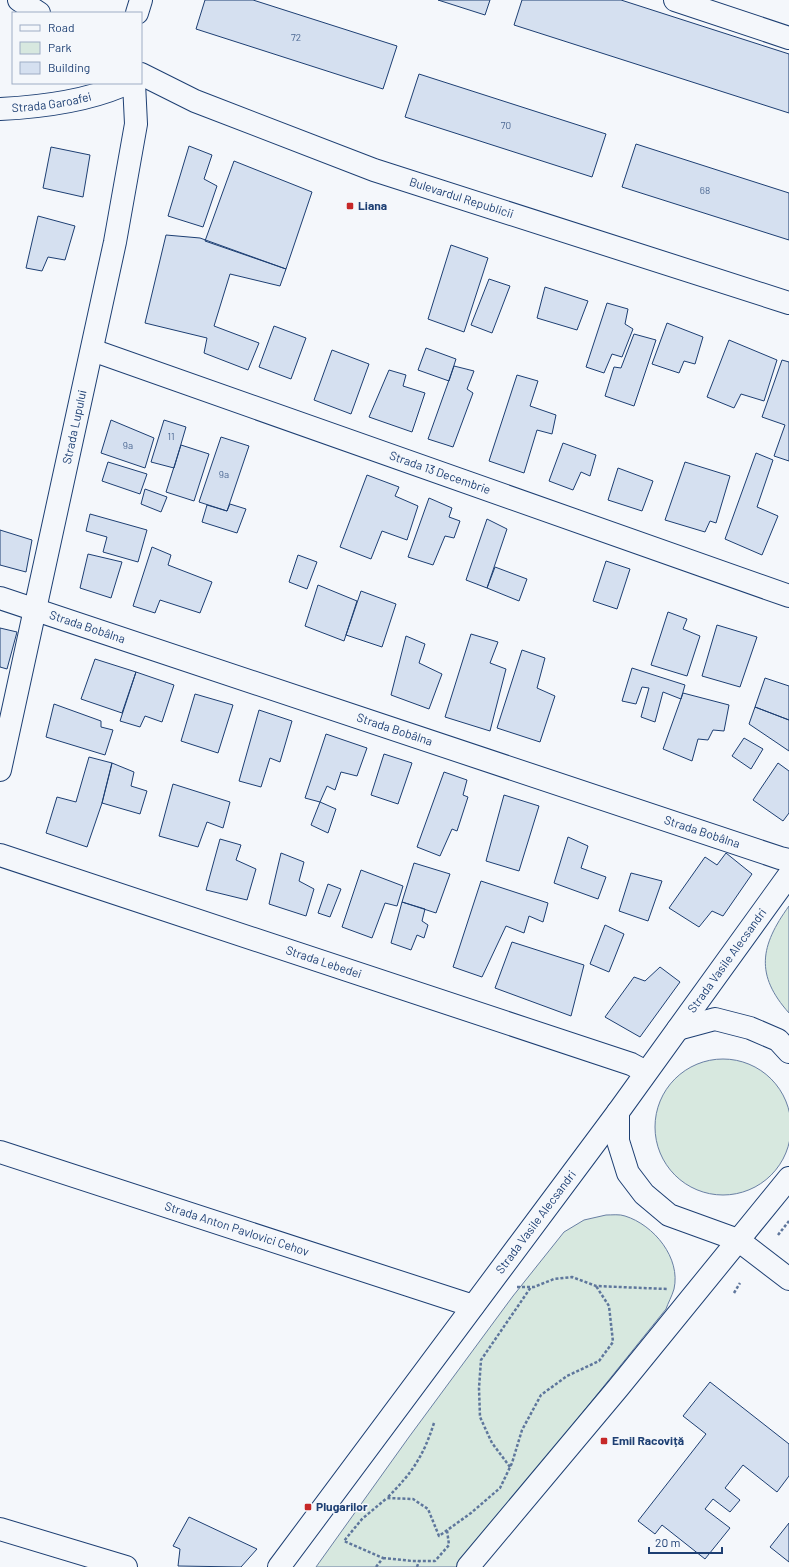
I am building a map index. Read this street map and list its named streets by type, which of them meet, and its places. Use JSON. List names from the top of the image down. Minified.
{"streets":{"street":["Strada Garoafei","Bulevardul Republicii","Strada Lupului","Strada 13 Decembrie","Strada Bobâlna","Strada Vasile Alecsandri","Strada Lebedei","Strada Anton Pavlovici Cehov"]},"crossings":[["Strada Lupului","Strada 13 Decembrie"],["Strada Lupului","Strada Bobâlna"],["Strada Vasile Alecsandri","Strada Lebedei"],["Strada Vasile Alecsandri","Strada Anton Pavlovici Cehov"]],"places":{"transit":["Liana","Emil Racoviță","Plugarilor"]},"house_numbers":["72","70","68","11","9a","9a"],"legend":["Road","Park","Building"],"scale_bar":"20 m"}
